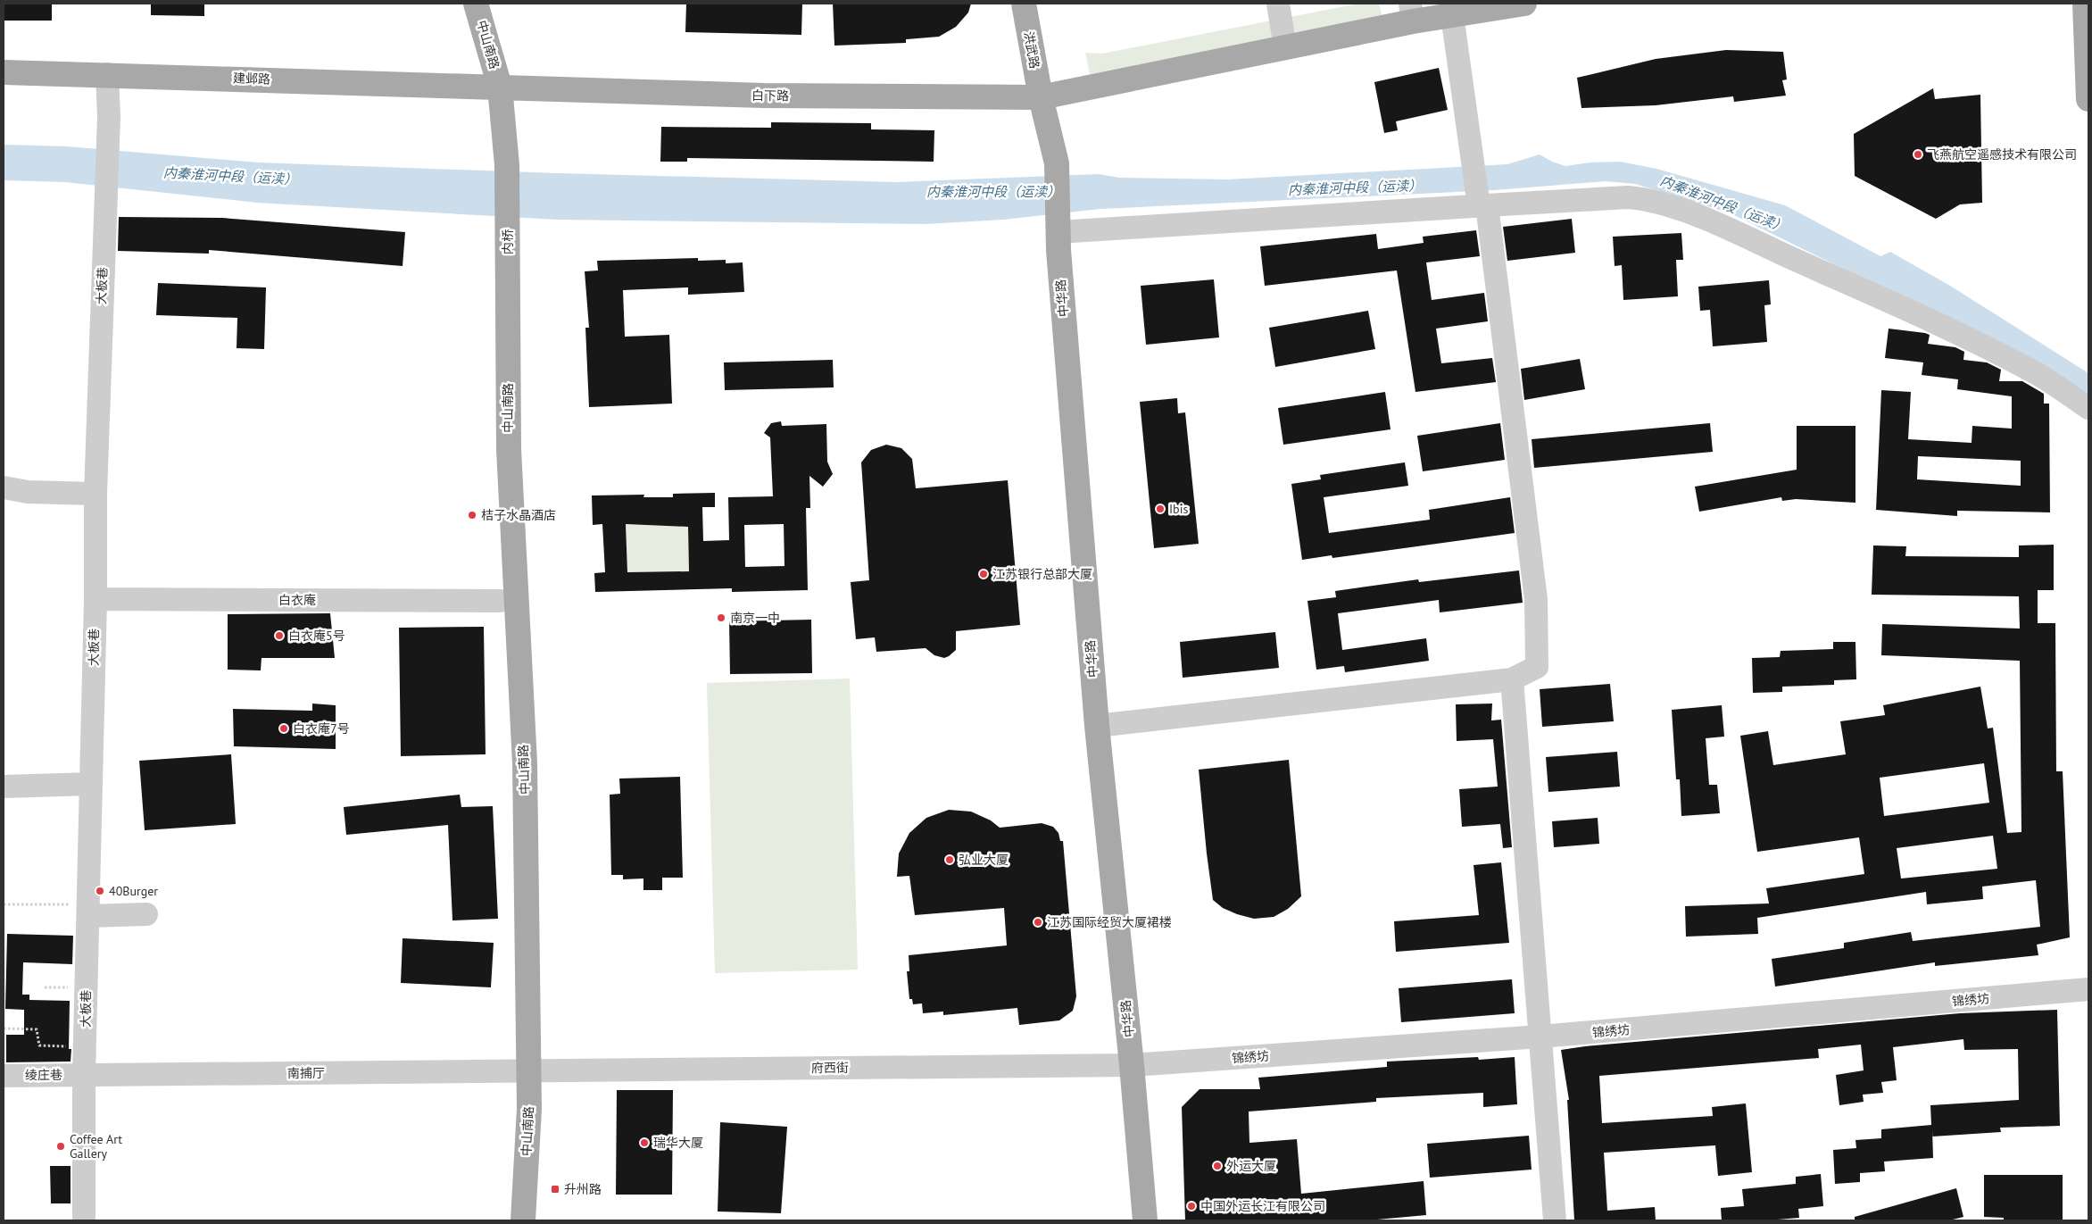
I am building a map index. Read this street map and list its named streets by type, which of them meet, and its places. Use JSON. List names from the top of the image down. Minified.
{"streets":{"main road":["中山南路","洪武路","建邺路","白下路","中华路"],"street":["大板巷","白衣庵","锦绣坊","府西街","南捕厅","绫庄巷"]},"crossings":[["中山南路","建邺路"],["中山南路","白下路"],["洪武路","白下路"],["洪武路","中华路"],["建邺路","白下路"],["建邺路","大板巷"],["白下路","中华路"],["大板巷","白衣庵"],["大板巷","南捕厅"],["大板巷","绫庄巷"],["中华路","锦绣坊"],["中华路","府西街"],["锦绣坊","府西街"],["府西街","南捕厅"],["南捕厅","绫庄巷"]],"water":["内秦淮河中段（运渎）"],"places":{"other":["飞燕航空遥感技术有限公司","Ibis","桔子水晶酒店","江苏银行总部大厦","南京一中","白衣庵5号","白衣庵7号","弘业大厦","40Burger","江苏国际经贸大厦裙楼","瑞华大厦","Coffee Art Gallery","外运大厦","中国外运长江有限公司"],"transit":["升州路"]}}
